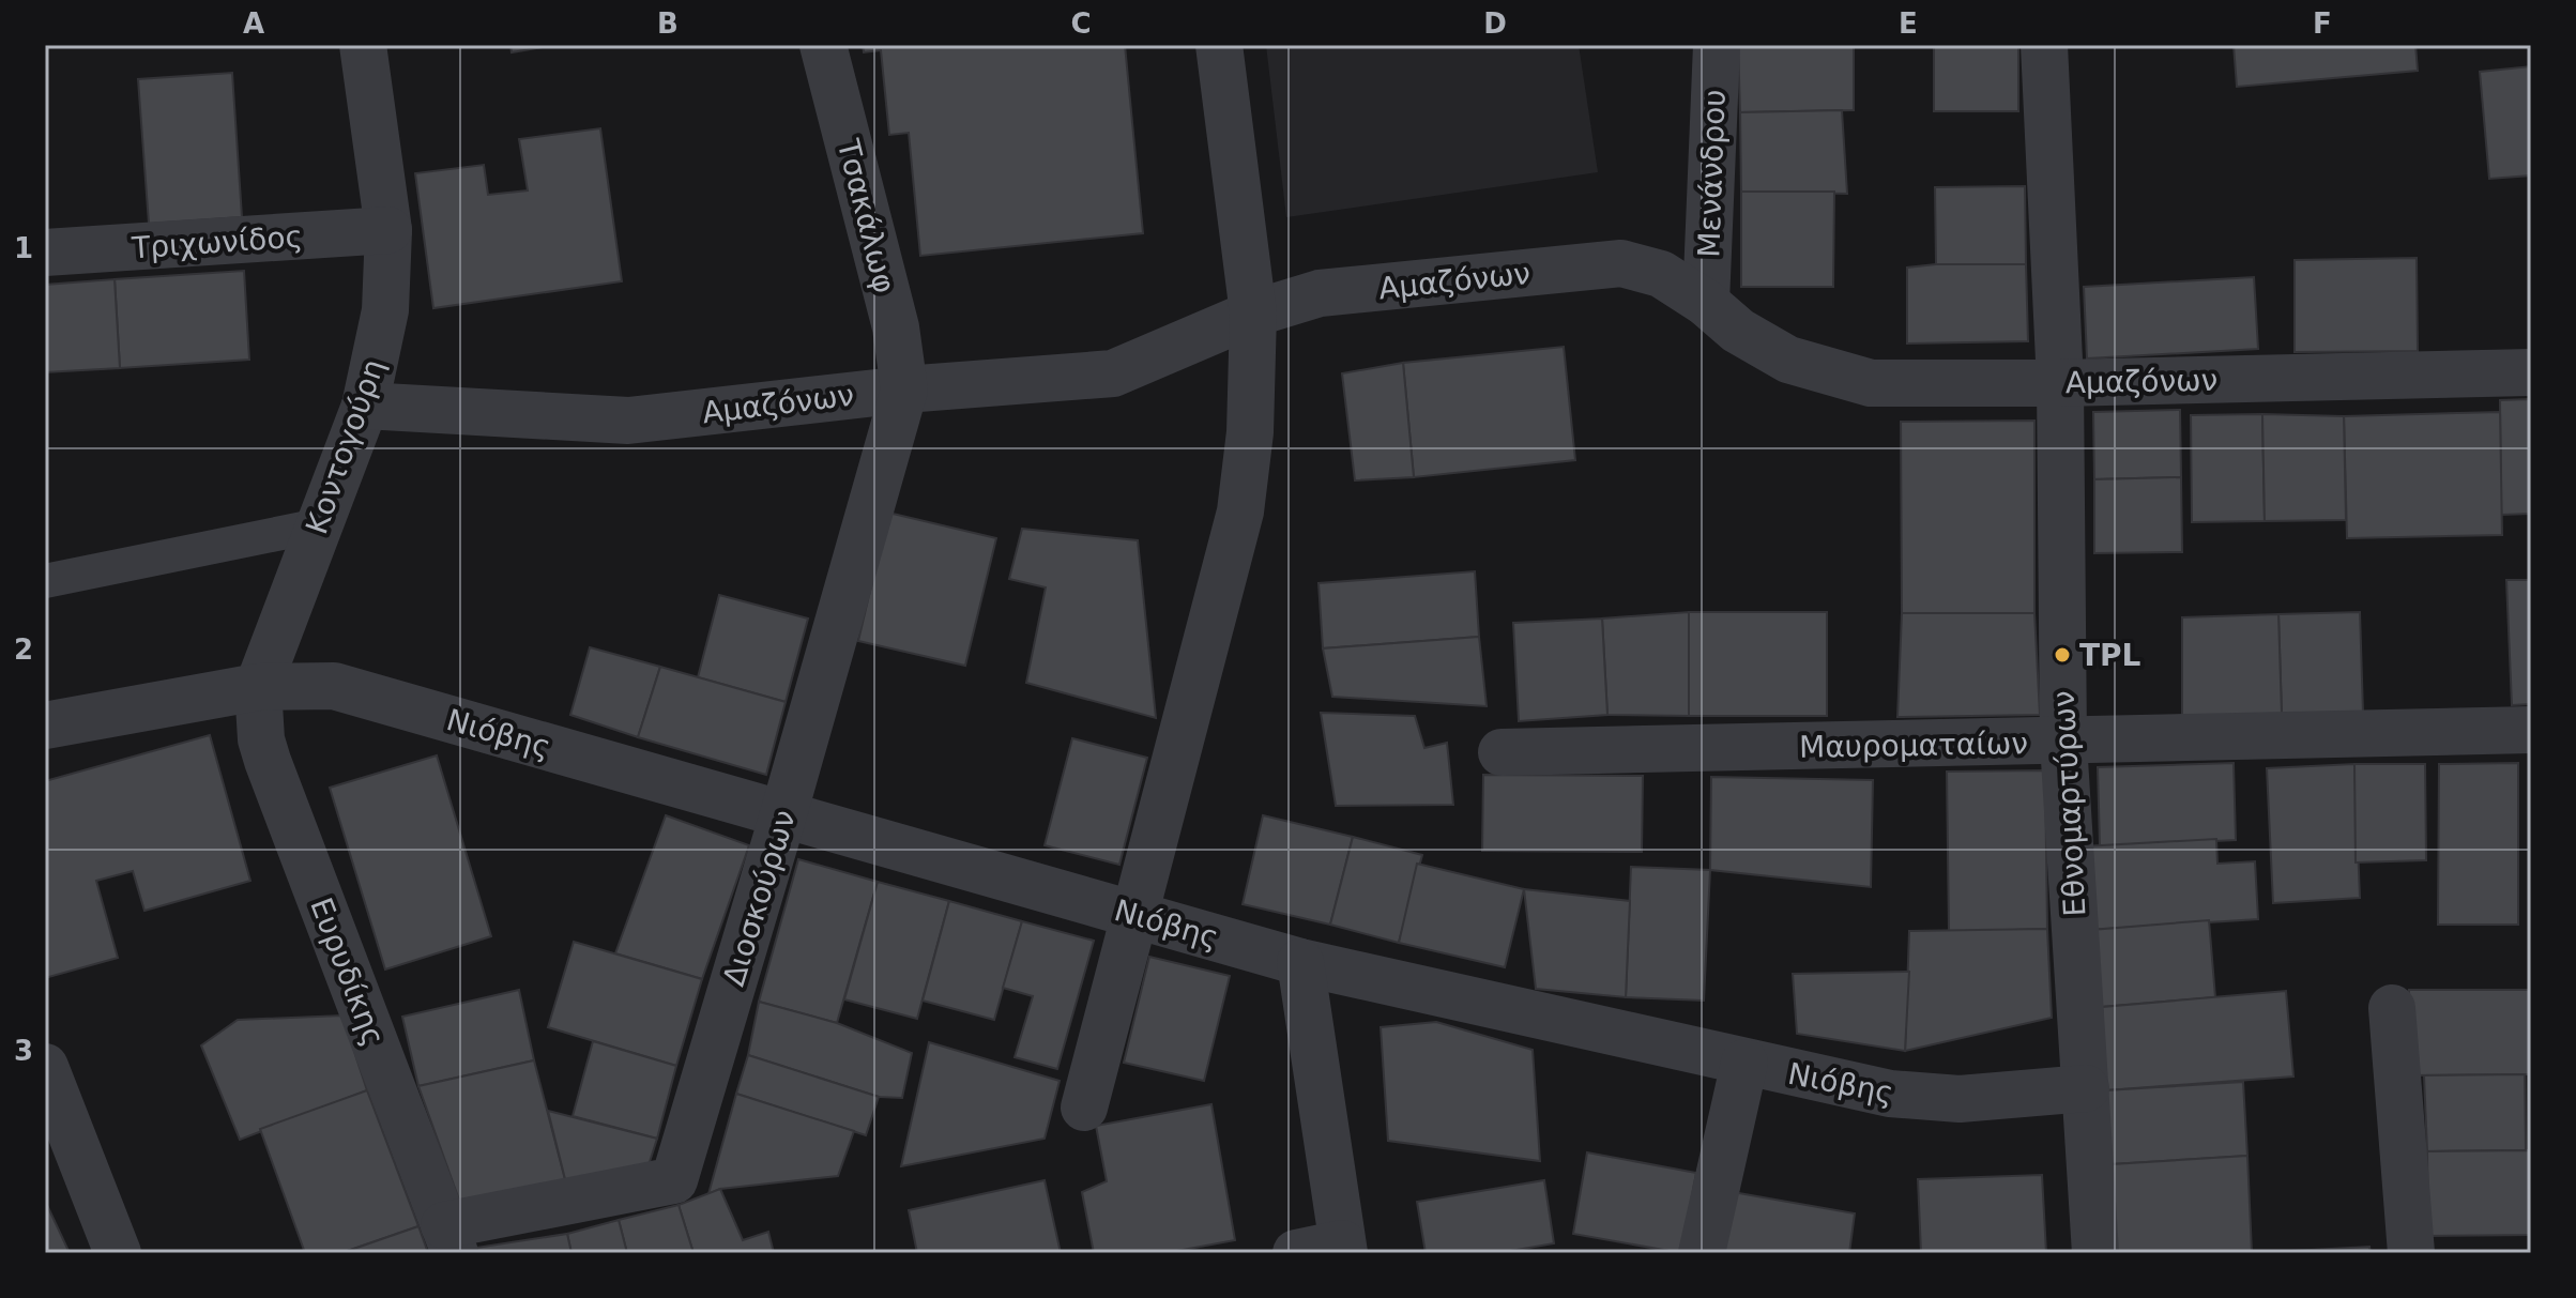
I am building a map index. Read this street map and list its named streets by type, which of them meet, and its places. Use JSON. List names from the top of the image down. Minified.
{"streets":{"street":["Μενάνδρου","Τσακάλωφ","Τριχωνίδος","Αμαζόνων","Κοντογούρη","Νιόβης","Μαυροματαίων","Εθνομαρτύρων","Διοσκούρων","Ευρυδίκης"]},"crossings":[["Μενάνδρου","Αμαζόνων"],["Τσακάλωφ","Αμαζόνων"],["Τσακάλωφ","Διοσκούρων"],["Τριχωνίδος","Κοντογούρη"],["Αμαζόνων","Κοντογούρη"],["Αμαζόνων","Εθνομαρτύρων"],["Αμαζόνων","Διοσκούρων"],["Κοντογούρη","Νιόβης"],["Κοντογούρη","Ευρυδίκης"],["Νιόβης","Εθνομαρτύρων"],["Νιόβης","Διοσκούρων"],["Νιόβης","Ευρυδίκης"],["Μαυροματαίων","Εθνομαρτύρων"],["Διοσκούρων","Ευρυδίκης"]],"places":["TPL"],"grid":{"columns":["A","B","C","D","E","F"],"rows":["1","2","3"]}}
